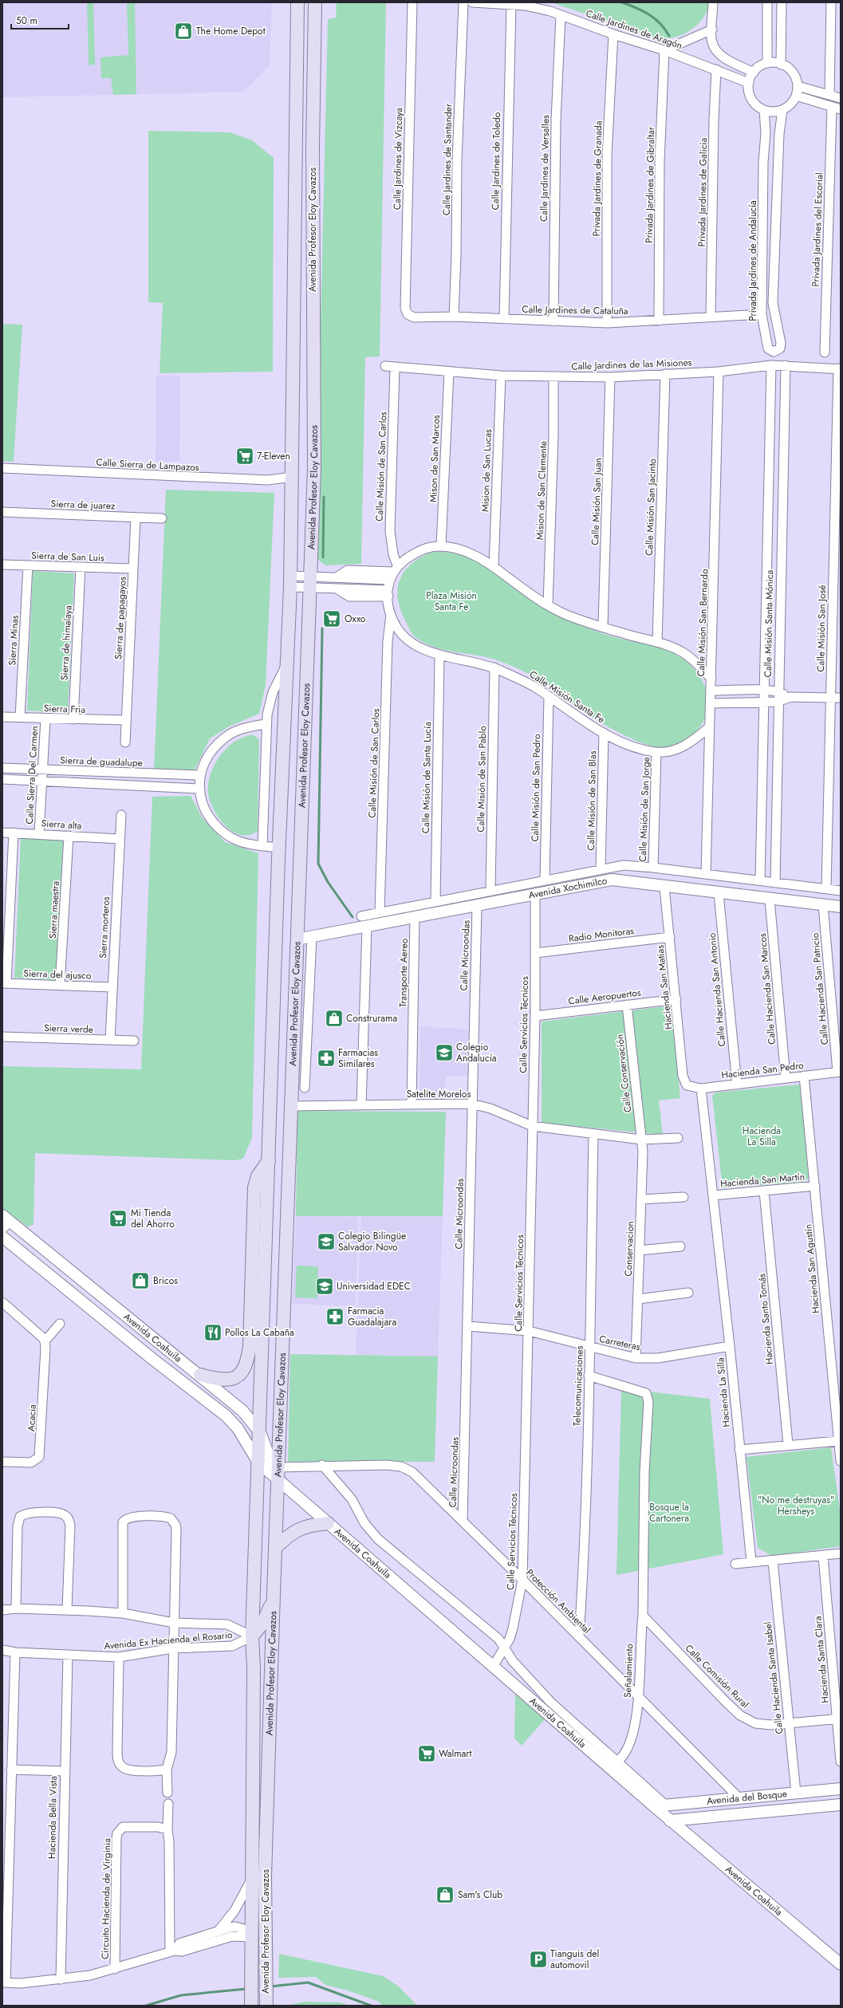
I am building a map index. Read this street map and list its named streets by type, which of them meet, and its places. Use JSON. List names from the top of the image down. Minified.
{"streets":{"main road":["Avenida Profesor Eloy Cavazos"],"street":["Calle Jardines de Aragón","Calle Jardines de Vizcaya","Calle Jardines de Santander","Calle Jardines de Toledo","Calle Jardines de Versalles","Privada Jardines de Granada","Privada Jardines de Gibraltar","Privada Jardines de Galicia","Privada Jardines del Escorial","Privada Jardines de Andalucía","Calle Jardines de Cataluña","Calle Jardines de las Misiones","Mison de San Marcos","Calle Sierra de Lampazos","Calle Misión de San Carlos","Mision de San Lucas","Mision de San Clemente","Calle Misión San Juan","Sierra de juarez","Calle Misión San Jacinto","Sierra de San Luis","Sierra de papagayos","Calle Misión San Bernardo","Calle Misión Santa Mónica","Calle Misión San José","Sierra Minas","Sierra de himalaya","Calle Misión Santa Fe","Sierra Fria","Sierra de guadalupe","Calle Sierra Del Carmen","Calle Misión de Santa Lucía","Calle Misión de San Pablo","Calle Misión de San Pedro","Calle Misión de San Blas","Calle Misión de San Jorge","Sierra alta","Avenida Xochimilco","Sierra maestra","Sierra morteros","Radio Monitoras","Calle Microondas","Transporte Aereo","Sierra del ajusco","Hacienda San Matias","Calle Hacienda San Marcos","Calle Hacienda San Patricio","Calle Hacienda San Antonio","Calle Aeropuertos","Calle Servicios Técnicos","Sierra verde","Hacienda San Pedro","Calle Conservación","Satelite Morelos","Hacienda San Martín","Conservacion","Hacienda San Agustín","Hacienda Santo Tomás","Avenida Coahuila","Carreteras","Telecomunicaciones","Hacienda La Silla","Acacia","Protección Ambiental","Avenida Ex Hacienda el Rosario","Hacienda Santa Clara","Señalamiento","Calle Comisión Rural","Calle Hacienda Santa Isabel","Avenida del Bosque","Hacienda Bella Vista","Circuito Hacienda de Virginia"]},"crossings":[["Calle Jardines de Aragón","Calle Jardines de Toledo"],["Calle Jardines de Aragón","Calle Jardines de Versalles"],["Calle Jardines de Aragón","Privada Jardines de Granada"],["Calle Jardines de Aragón","Privada Jardines de Gibraltar"],["Calle Jardines de Aragón","Privada Jardines de Galicia"],["Calle Jardines de Aragón","Privada Jardines de Andalucía"],["Calle Jardines de Vizcaya","Calle Jardines de Cataluña"],["Calle Jardines de Santander","Calle Jardines de Cataluña"],["Calle Jardines de Toledo","Calle Jardines de Cataluña"],["Calle Jardines de Versalles","Calle Jardines de Cataluña"],["Privada Jardines de Granada","Calle Jardines de Cataluña"],["Privada Jardines de Gibraltar","Calle Jardines de Cataluña"],["Privada Jardines de Galicia","Calle Jardines de Cataluña"],["Avenida Profesor Eloy Cavazos","Calle Sierra de Lampazos"],["Avenida Profesor Eloy Cavazos","Avenida Xochimilco"],["Avenida Profesor Eloy Cavazos","Satelite Morelos"],["Avenida Profesor Eloy Cavazos","Avenida Coahuila"],["Avenida Profesor Eloy Cavazos","Protección Ambiental"],["Avenida Profesor Eloy Cavazos","Avenida Ex Hacienda el Rosario"],["Privada Jardines de Andalucía","Calle Jardines de Cataluña"],["Calle Jardines de las Misiones","Mison de San Marcos"],["Calle Jardines de las Misiones","Calle Misión de San Carlos"],["Calle Jardines de las Misiones","Mision de San Lucas"],["Calle Jardines de las Misiones","Mision de San Clemente"],["Calle Jardines de las Misiones","Calle Misión San Juan"],["Calle Jardines de las Misiones","Calle Misión San Jacinto"],["Calle Jardines de las Misiones","Calle Misión San Bernardo"],["Calle Jardines de las Misiones","Calle Misión Santa Mónica"],["Calle Jardines de las Misiones","Calle Misión San José"],["Mison de San Marcos","Calle Misión Santa Fe"],["Calle Misión de San Carlos","Calle Misión Santa Fe"],["Mision de San Lucas","Calle Misión Santa Fe"],["Mision de San Clemente","Calle Misión Santa Fe"],["Calle Misión San Juan","Calle Misión Santa Fe"],["Sierra de juarez","Sierra de papagayos"],["Calle Misión San Jacinto","Calle Misión Santa Fe"],["Sierra de San Luis","Sierra de papagayos"],["Sierra de San Luis","Sierra Minas"],["Sierra de San Luis","Sierra de himalaya"],["Sierra de papagayos","Sierra Fria"],["Calle Misión San Bernardo","Calle Misión Santa Fe"],["Sierra Minas","Sierra Fria"],["Sierra de himalaya","Sierra Fria"],["Calle Misión Santa Fe","Calle Misión de Santa Lucía"],["Calle Misión Santa Fe","Calle Misión de San Pablo"],["Calle Misión Santa Fe","Calle Misión de San Pedro"],["Calle Misión Santa Fe","Calle Misión de San Blas"],["Calle Misión Santa Fe","Calle Misión de San Jorge"],["Sierra Fria","Calle Sierra Del Carmen"],["Sierra de guadalupe","Calle Sierra Del Carmen"],["Calle Sierra Del Carmen","Sierra alta"],["Sierra alta","Sierra maestra"],["Sierra alta","Sierra morteros"],["Avenida Xochimilco","Calle Microondas"],["Avenida Xochimilco","Transporte Aereo"],["Avenida Xochimilco","Hacienda San Matias"],["Avenida Xochimilco","Calle Hacienda San Marcos"],["Avenida Xochimilco","Calle Hacienda San Patricio"],["Avenida Xochimilco","Calle Hacienda San Antonio"],["Avenida Xochimilco","Calle Servicios Técnicos"],["Sierra maestra","Sierra del ajusco"],["Sierra morteros","Sierra del ajusco"],["Sierra morteros","Sierra verde"],["Radio Monitoras","Hacienda San Matias"],["Radio Monitoras","Calle Servicios Técnicos"],["Calle Microondas","Satelite Morelos"],["Calle Microondas","Carreteras"],["Calle Microondas","Protección Ambiental"],["Transporte Aereo","Satelite Morelos"],["Hacienda San Matias","Calle Aeropuertos"],["Hacienda San Matias","Hacienda San Pedro"],["Calle Hacienda San Marcos","Hacienda San Pedro"],["Calle Hacienda San Patricio","Hacienda San Pedro"],["Calle Hacienda San Antonio","Hacienda San Pedro"],["Calle Aeropuertos","Calle Servicios Técnicos"],["Calle Aeropuertos","Calle Conservación"],["Calle Servicios Técnicos","Satelite Morelos"],["Calle Servicios Técnicos","Avenida Coahuila"],["Calle Servicios Técnicos","Carreteras"],["Calle Servicios Técnicos","Protección Ambiental"],["Hacienda San Pedro","Hacienda San Agustín"],["Hacienda San Pedro","Hacienda La Silla"],["Calle Conservación","Satelite Morelos"],["Calle Conservación","Conservacion"],["Satelite Morelos","Conservacion"],["Satelite Morelos","Telecomunicaciones"],["Hacienda San Martín","Hacienda San Agustín"],["Hacienda San Martín","Hacienda Santo Tomás"],["Hacienda San Martín","Hacienda La Silla"],["Conservacion","Carreteras"],["Avenida Coahuila","Protección Ambiental"],["Avenida Coahuila","Avenida del Bosque"],["Carreteras","Telecomunicaciones"],["Carreteras","Hacienda La Silla"],["Telecomunicaciones","Protección Ambiental"],["Telecomunicaciones","Señalamiento"],["Protección Ambiental","Señalamiento"],["Protección Ambiental","Avenida del Bosque"],["Avenida Ex Hacienda el Rosario","Hacienda Bella Vista"],["Hacienda Santa Clara","Calle Comisión Rural"],["Señalamiento","Calle Comisión Rural"],["Calle Comisión Rural","Calle Hacienda Santa Isabel"],["Calle Hacienda Santa Isabel","Avenida del Bosque"]],"parks":["Plaza Misión Santa Fe","Hacienda La Silla","\"No me destruyas\" Hersheys","Bosque la Cartonera"],"places":{"shop":["The Home Depot","Construrama","Bricos","Sam's Club"],"supermarket":["7-Eleven","Oxxo","Mi Tienda del Ahorro","Walmart"],"school or university":["Colegio Andalucía","Colegio Bilingüe Salvador Novo","Universidad EDEC"],"pharmacy":["Farmacias Similares","Farmacia Guadalajara"],"restaurant":["Pollos La Cabaña"],"parking":["Tianguis del automovil"]},"scale_bar":"50 m"}
